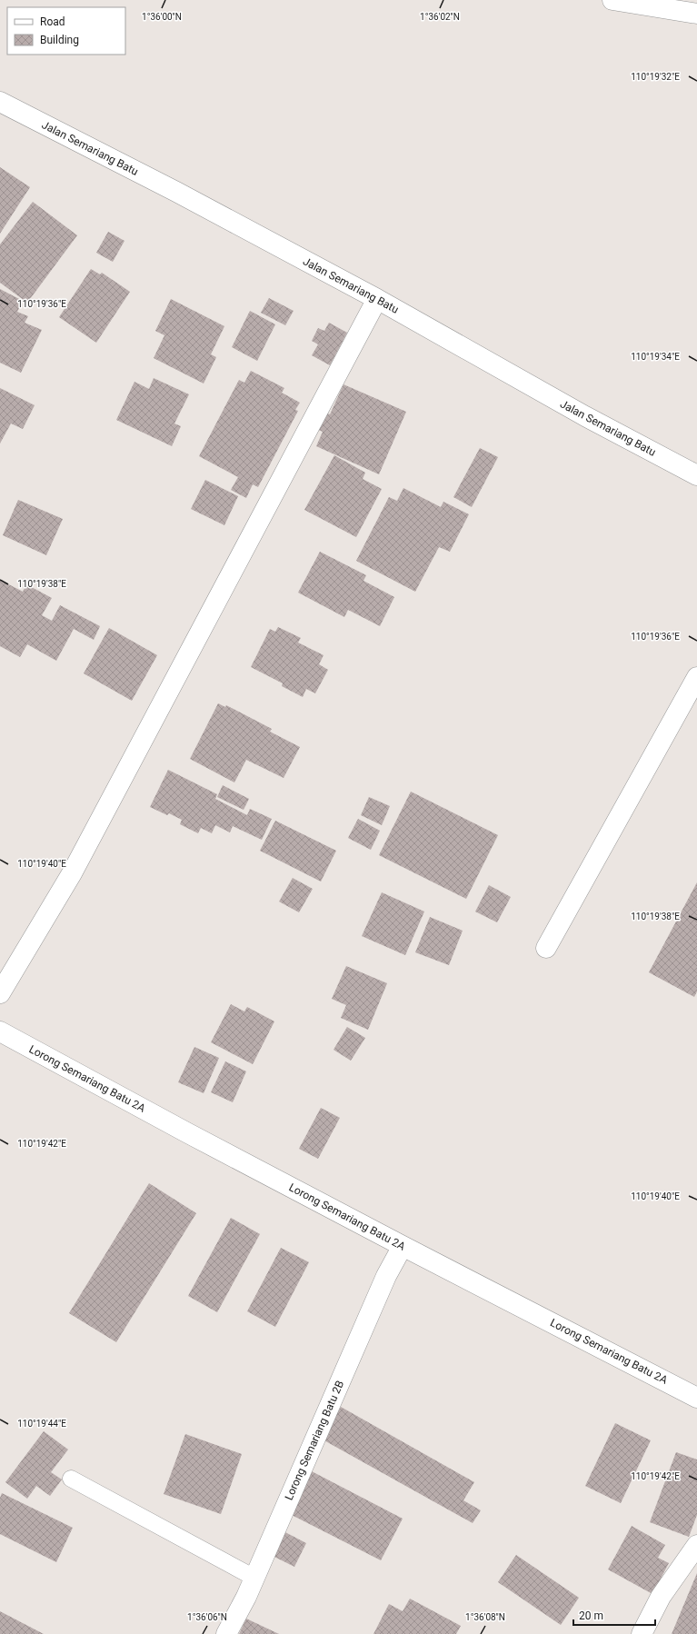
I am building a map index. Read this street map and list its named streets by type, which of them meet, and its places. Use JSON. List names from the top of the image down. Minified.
{"streets":{"street":["Jalan Semariang Batu","Lorong Semariang Batu 2A","Lorong Semariang Batu 2B"]},"crossings":[["Lorong Semariang Batu 2A","Lorong Semariang Batu 2B"]],"legend":["Road","Building"],"scale_bar":"20 m","coordinates":["1°36'00\"N","1°36'02\"N","110°19'32\"E","110°19'36\"E","110°19'34\"E","110°19'38\"E","110°19'40\"E","110°19'42\"E","110°19'44\"E","1°36'06\"N","1°36'08\"N"]}
